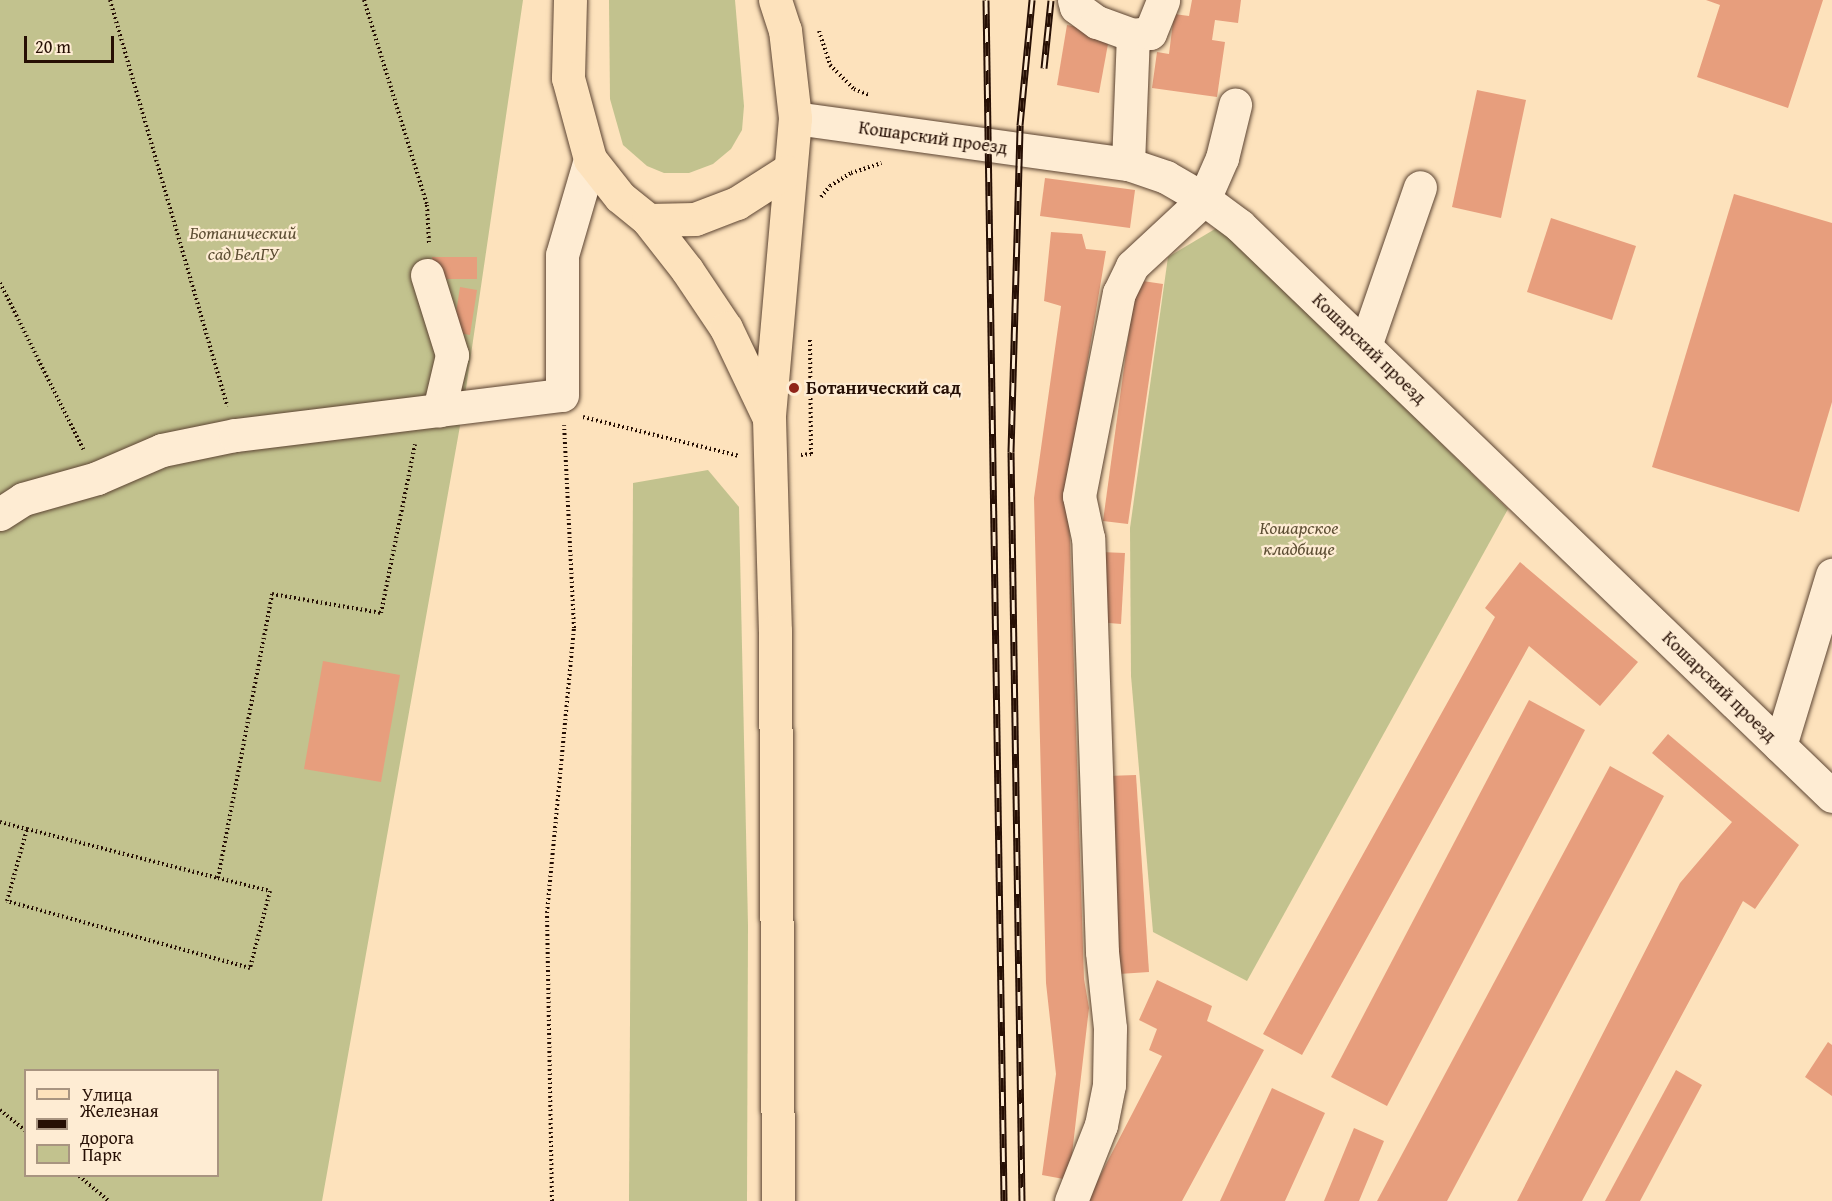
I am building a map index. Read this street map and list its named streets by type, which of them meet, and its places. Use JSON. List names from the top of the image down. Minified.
{"streets":{"street":["Кошарский проезд"]},"parks":["Ботанический сад БелГУ","Кошарское кладбище"],"places":["Ботанический сад"],"legend":["Улица","Железная дорога","Парк"],"scale_bar":"20 m"}
